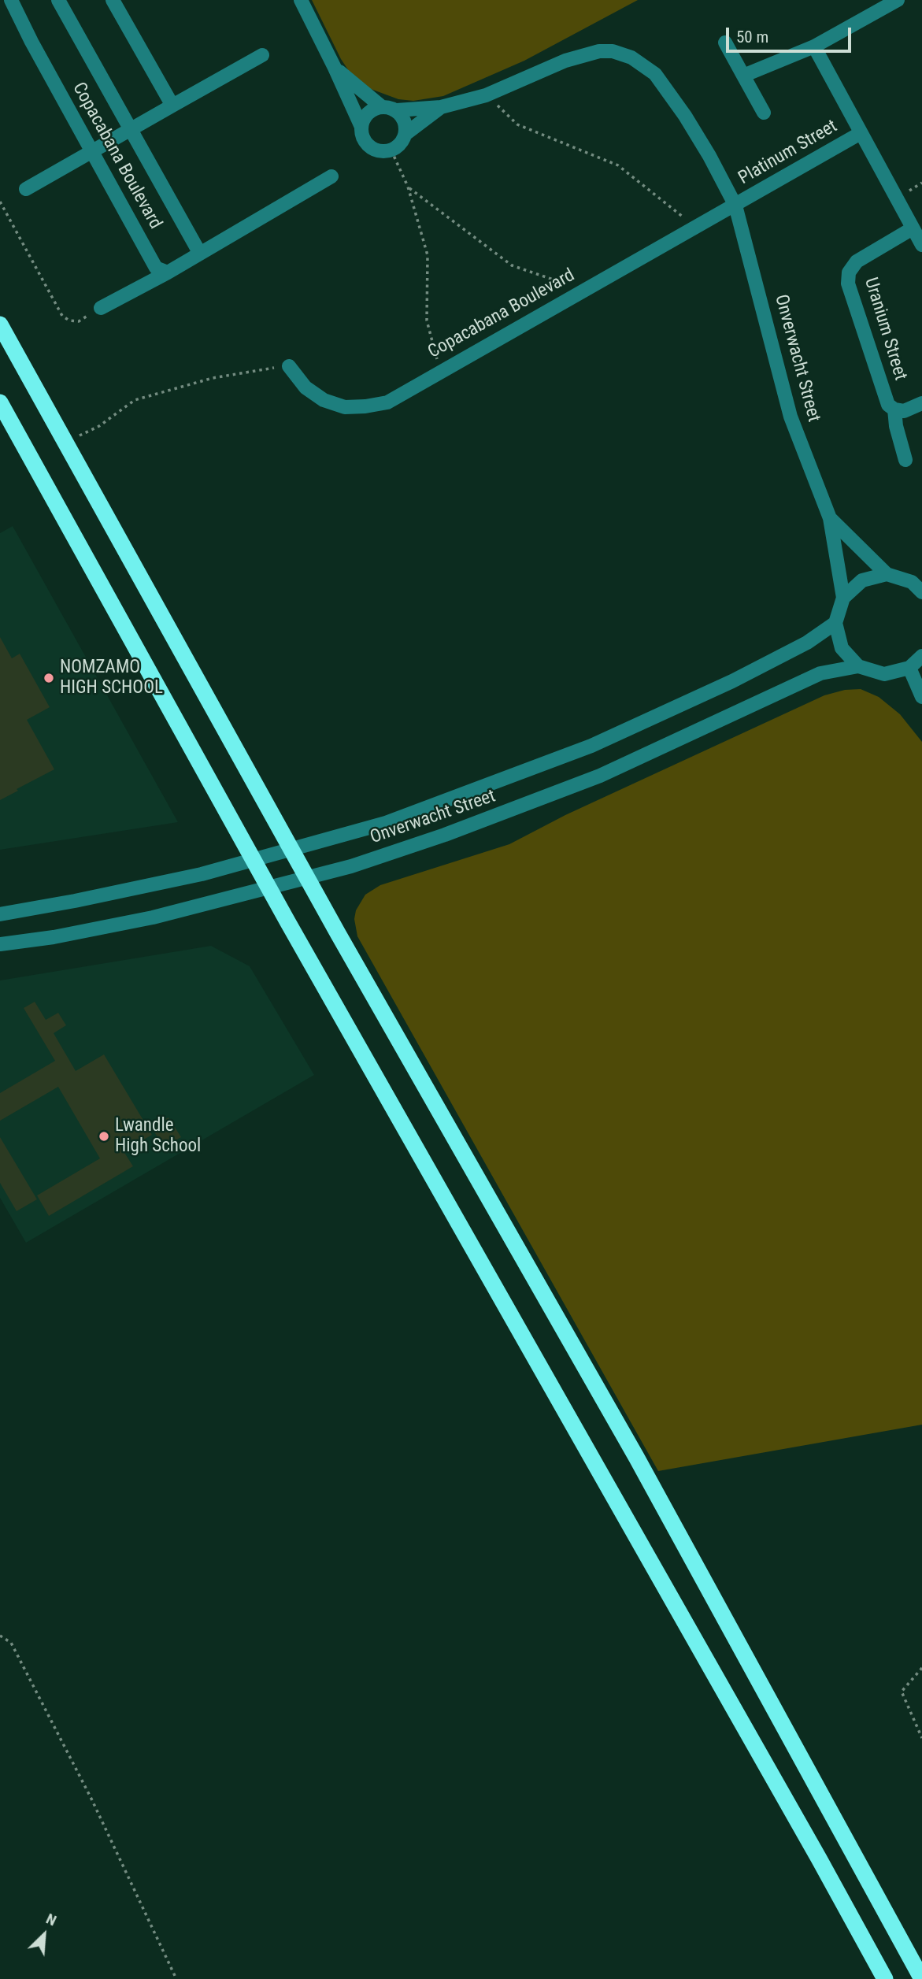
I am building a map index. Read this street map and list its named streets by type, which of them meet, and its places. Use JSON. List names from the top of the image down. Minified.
{"streets":{"street":["Platinum Street","Copacabana Boulevard","Uranium Street","Onverwacht Street"]},"crossings":[["Platinum Street","Copacabana Boulevard"],["Platinum Street","Uranium Street"],["Platinum Street","Onverwacht Street"],["Copacabana Boulevard","Onverwacht Street"]],"places":["NOMZAMO HIGH SCHOOL","Lwandle High School"],"scale_bar":"50 m","north":"top right"}
